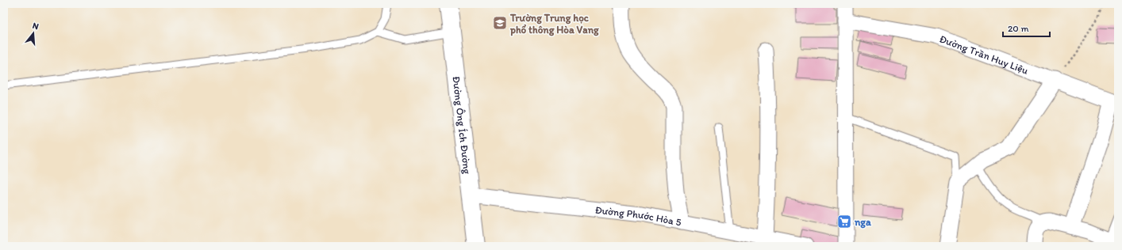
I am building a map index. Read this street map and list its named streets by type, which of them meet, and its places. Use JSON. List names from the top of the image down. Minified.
{"streets":{"main road":["Đường Ông Ích Đường"],"street":["Đường Trần Huy Liệu","Đường Phước Hòa 5"]},"crossings":[["Đường Ông Ích Đường","Đường Phước Hòa 5"]],"places":{"school or university":["Trường Trung học phổ thông Hòa Vang"],"supermarket":["nga"]},"scale_bar":"20 m","north":"top"}
